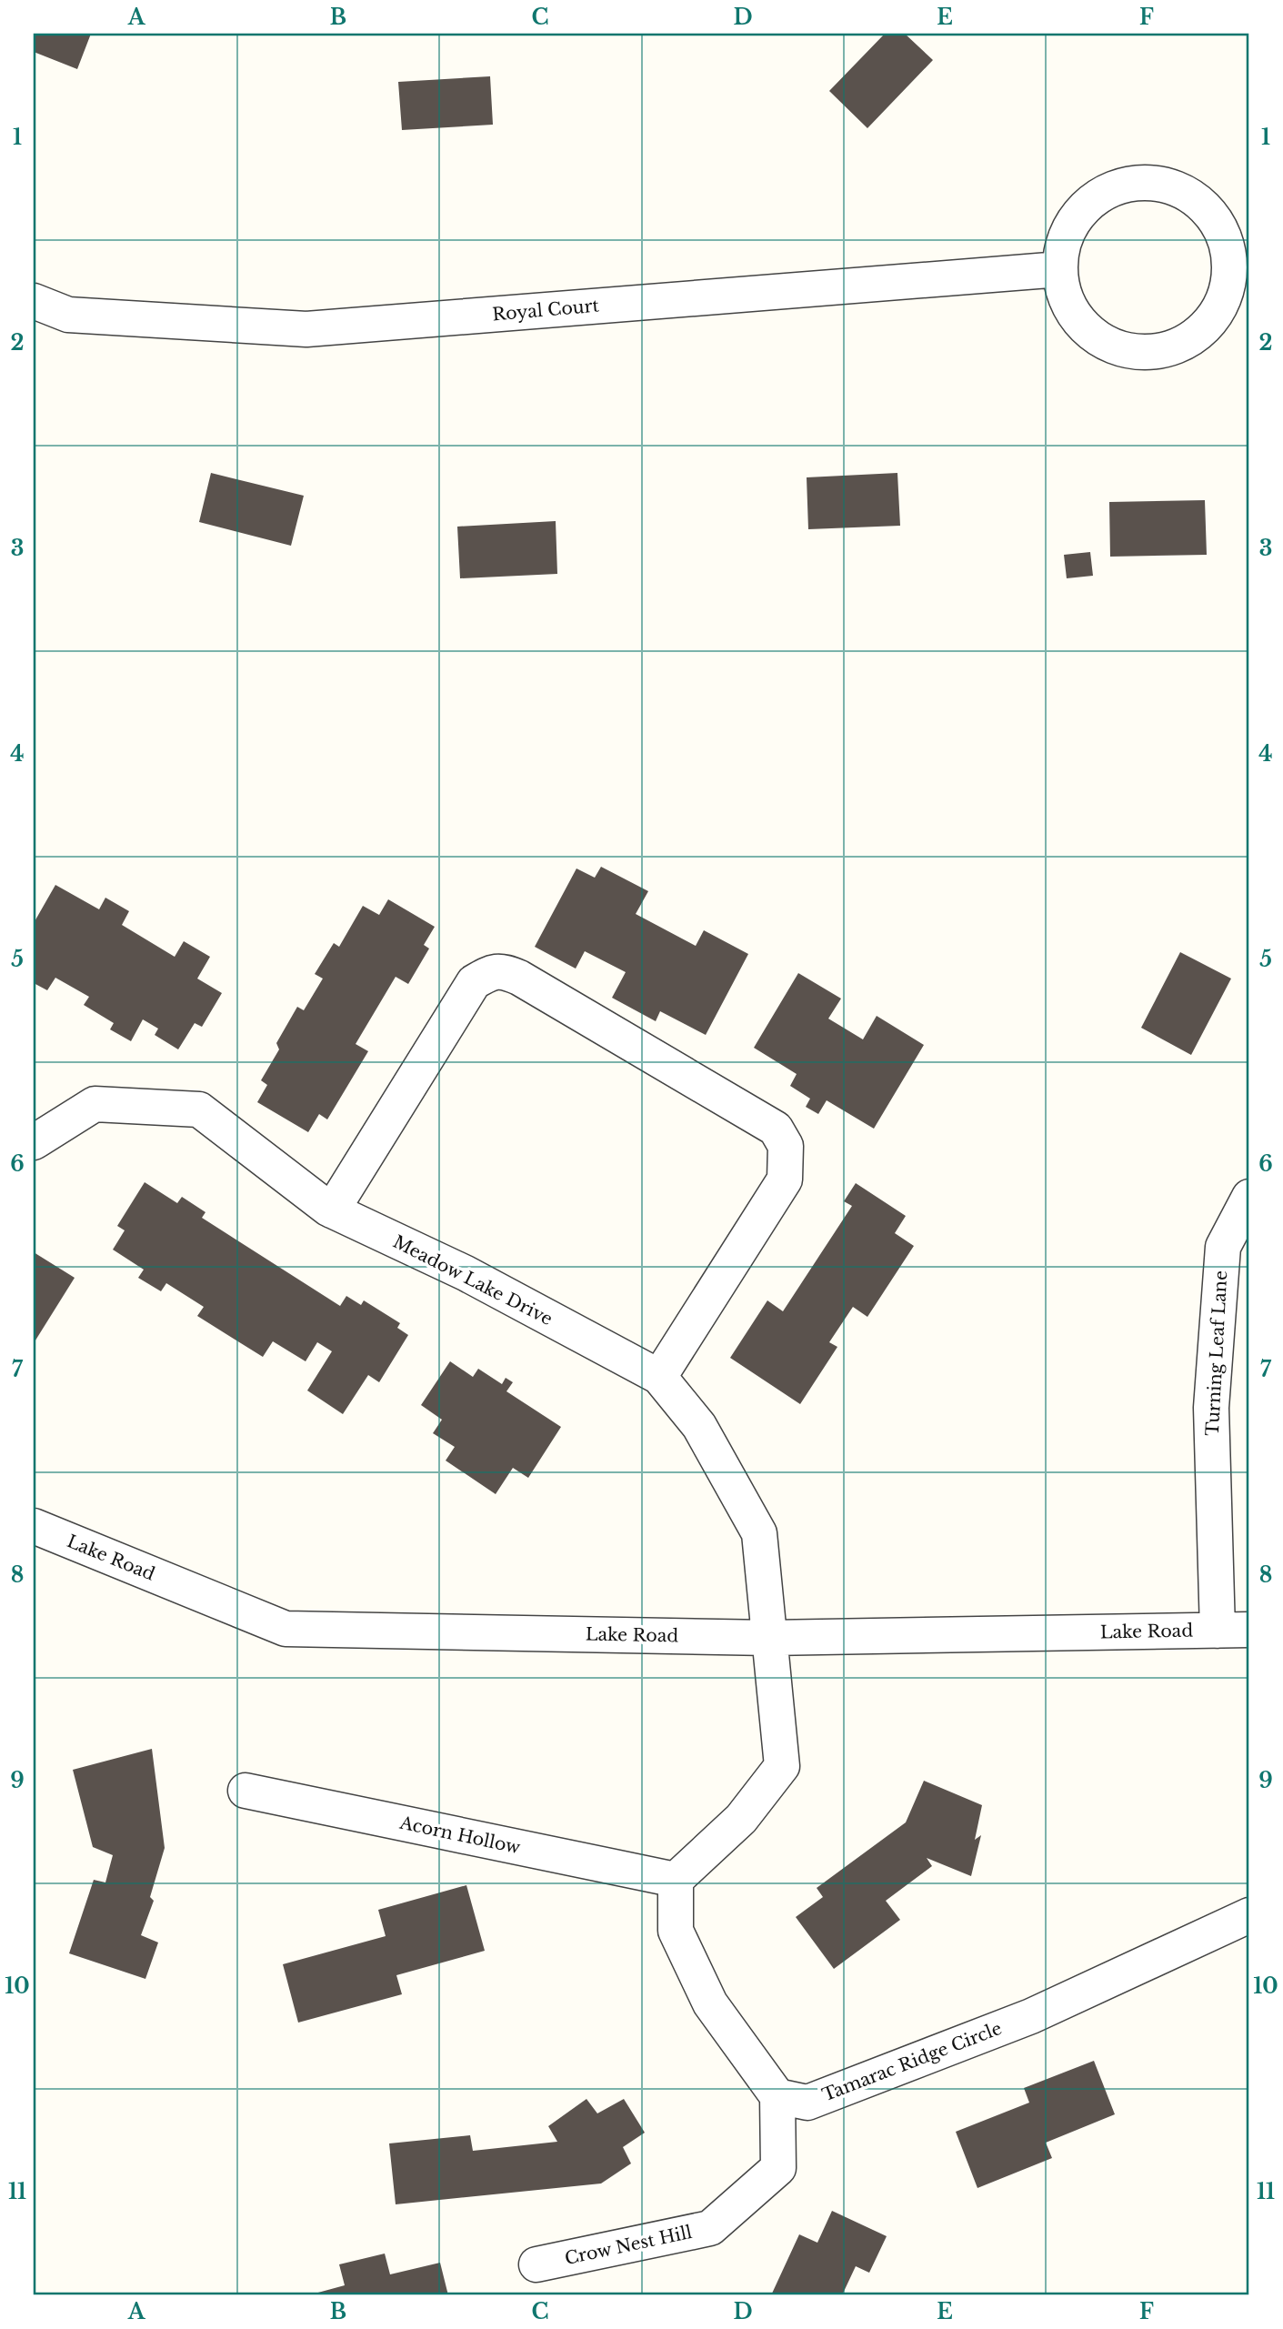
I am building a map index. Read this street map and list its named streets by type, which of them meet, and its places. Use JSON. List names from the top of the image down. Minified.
{"streets":{"street":["Royal Court","Meadow Lake Drive","Turning Leaf Lane","Lake Road","Acorn Hollow","Tamarac Ridge Circle","Crow Nest Hill"]},"crossings":[["Meadow Lake Drive","Lake Road"],["Turning Leaf Lane","Lake Road"],["Tamarac Ridge Circle","Crow Nest Hill"]],"grid":{"columns":["A","B","C","D","E","F"],"rows":["1","2","3","4","5","6","7","8","9","10","11"]}}
